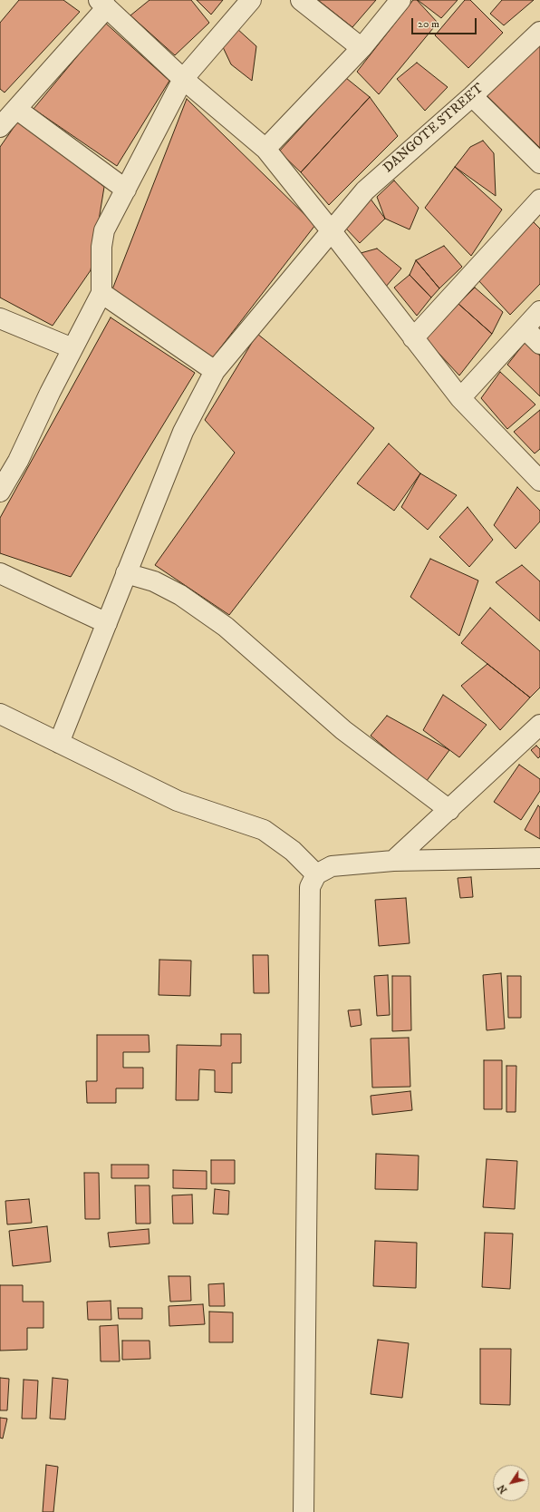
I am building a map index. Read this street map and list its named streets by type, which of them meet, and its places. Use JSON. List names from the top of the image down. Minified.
{"streets":{"street":["DANGOTE STREET"]},"scale_bar":"20 m","north":"bottom left"}
